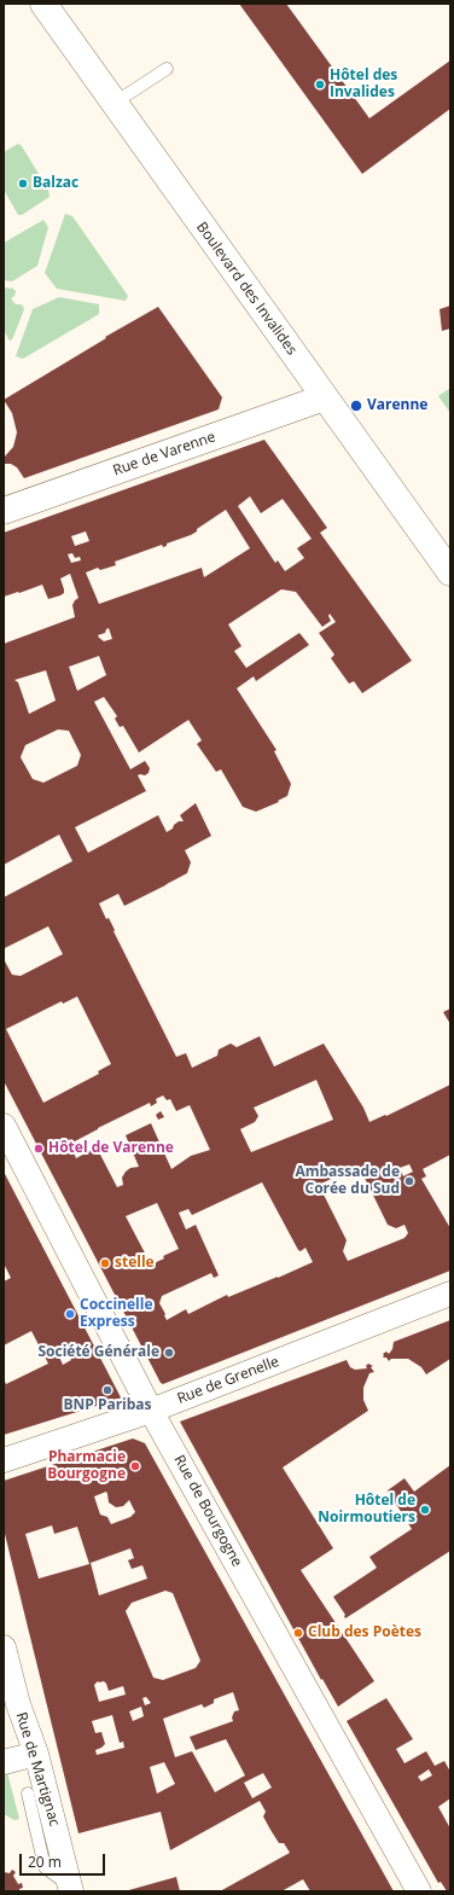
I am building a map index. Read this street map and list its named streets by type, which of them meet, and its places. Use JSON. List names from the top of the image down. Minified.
{"streets":{"main road":["Boulevard des Invalides","Rue de Varenne"],"street":["Rue de Grenelle","Rue de Bourgogne","Rue de Martignac"]},"crossings":[["Boulevard des Invalides","Rue de Varenne"],["Rue de Grenelle","Rue de Bourgogne"]],"places":["Hôtel des Invalides","Balzac","Varenne","Hôtel de Varenne","Ambassade de Corée du Sud","stelle","Coccinelle Express","Société Générale","BNP Paribas","Pharmacie Bourgogne","Hôtel de Noirmoutiers","Club des Poètes"],"scale_bar":"20 m"}
